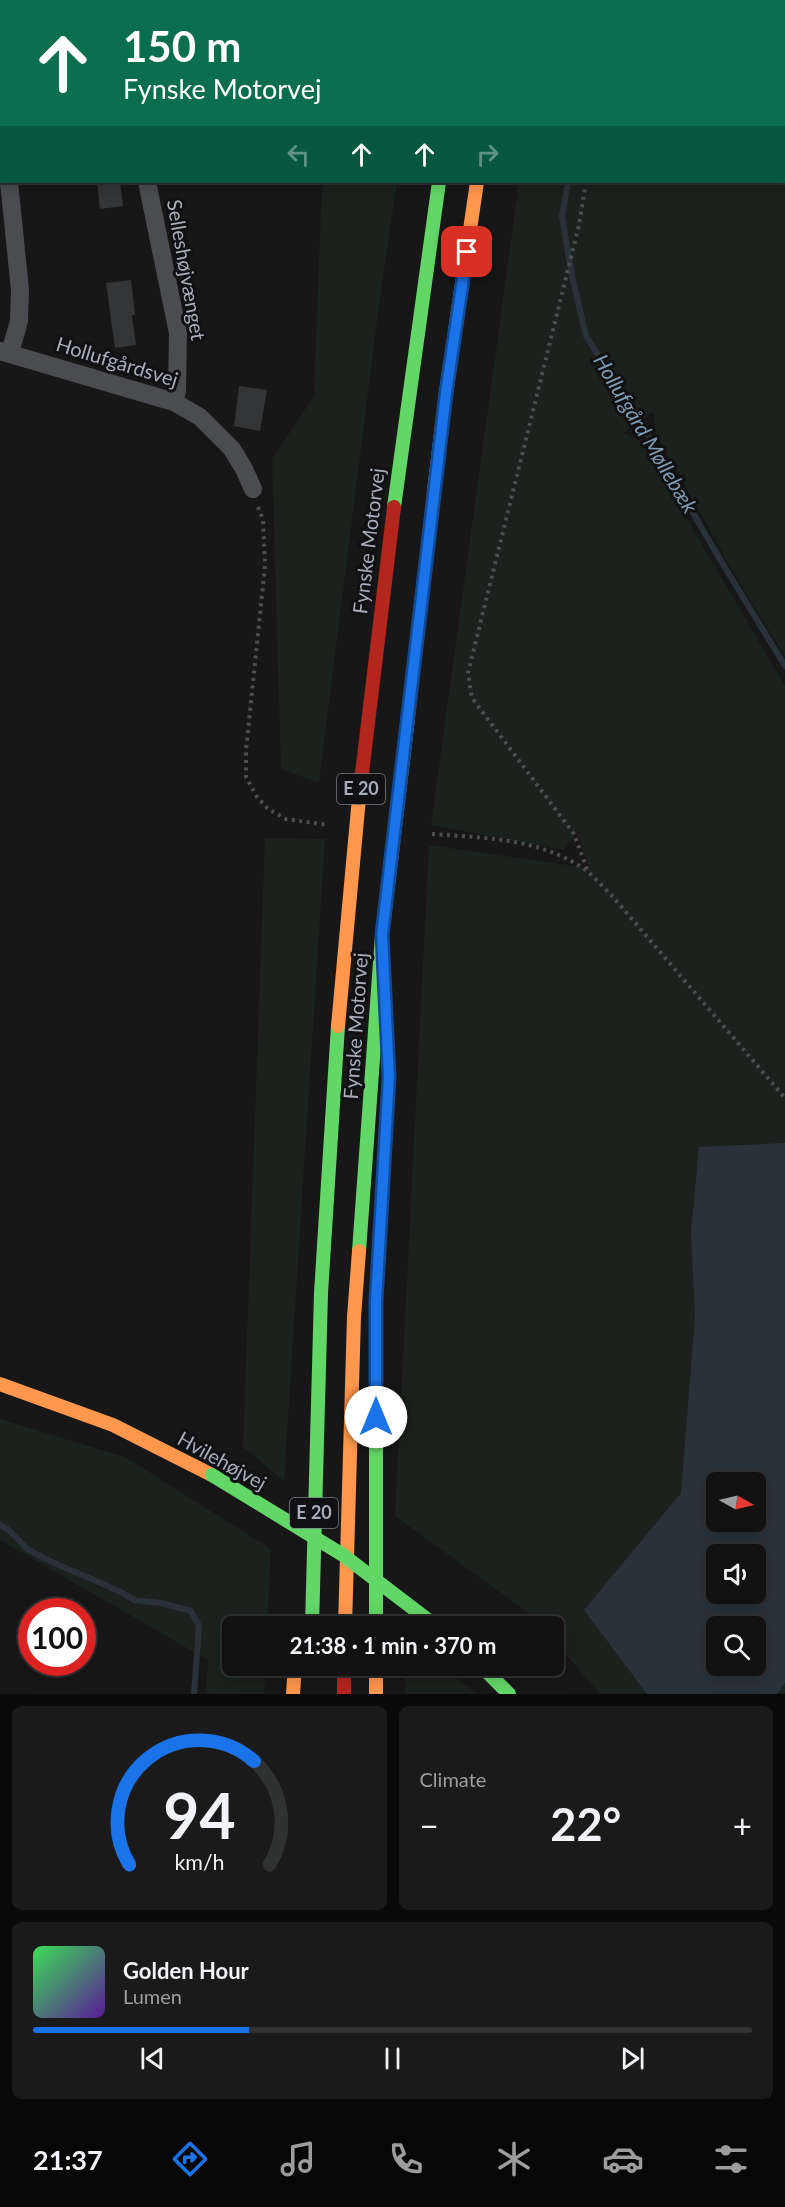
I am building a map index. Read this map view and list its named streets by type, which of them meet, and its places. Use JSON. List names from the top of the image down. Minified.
{"streets":{"main road":["Fynske Motorvej","E 20","Hvilehøjvej"],"street":["Selleshøjvænget","Hollufgårdsvej"]},"crossings":[["Selleshøjvænget","Hollufgårdsvej"]],"water":["Hollufgård Møllebæk"],"north":"right","page":{"turn":["150 m","Fynske Motorvej"],"limit":"100","trip":"21:38 · 1 min · 370 m","tile":"Climate","heat":["−","22°","+"],"song":["Golden Hour","Lumen"],"tabs":"21:37","gauge":["94","km/h"]}}
